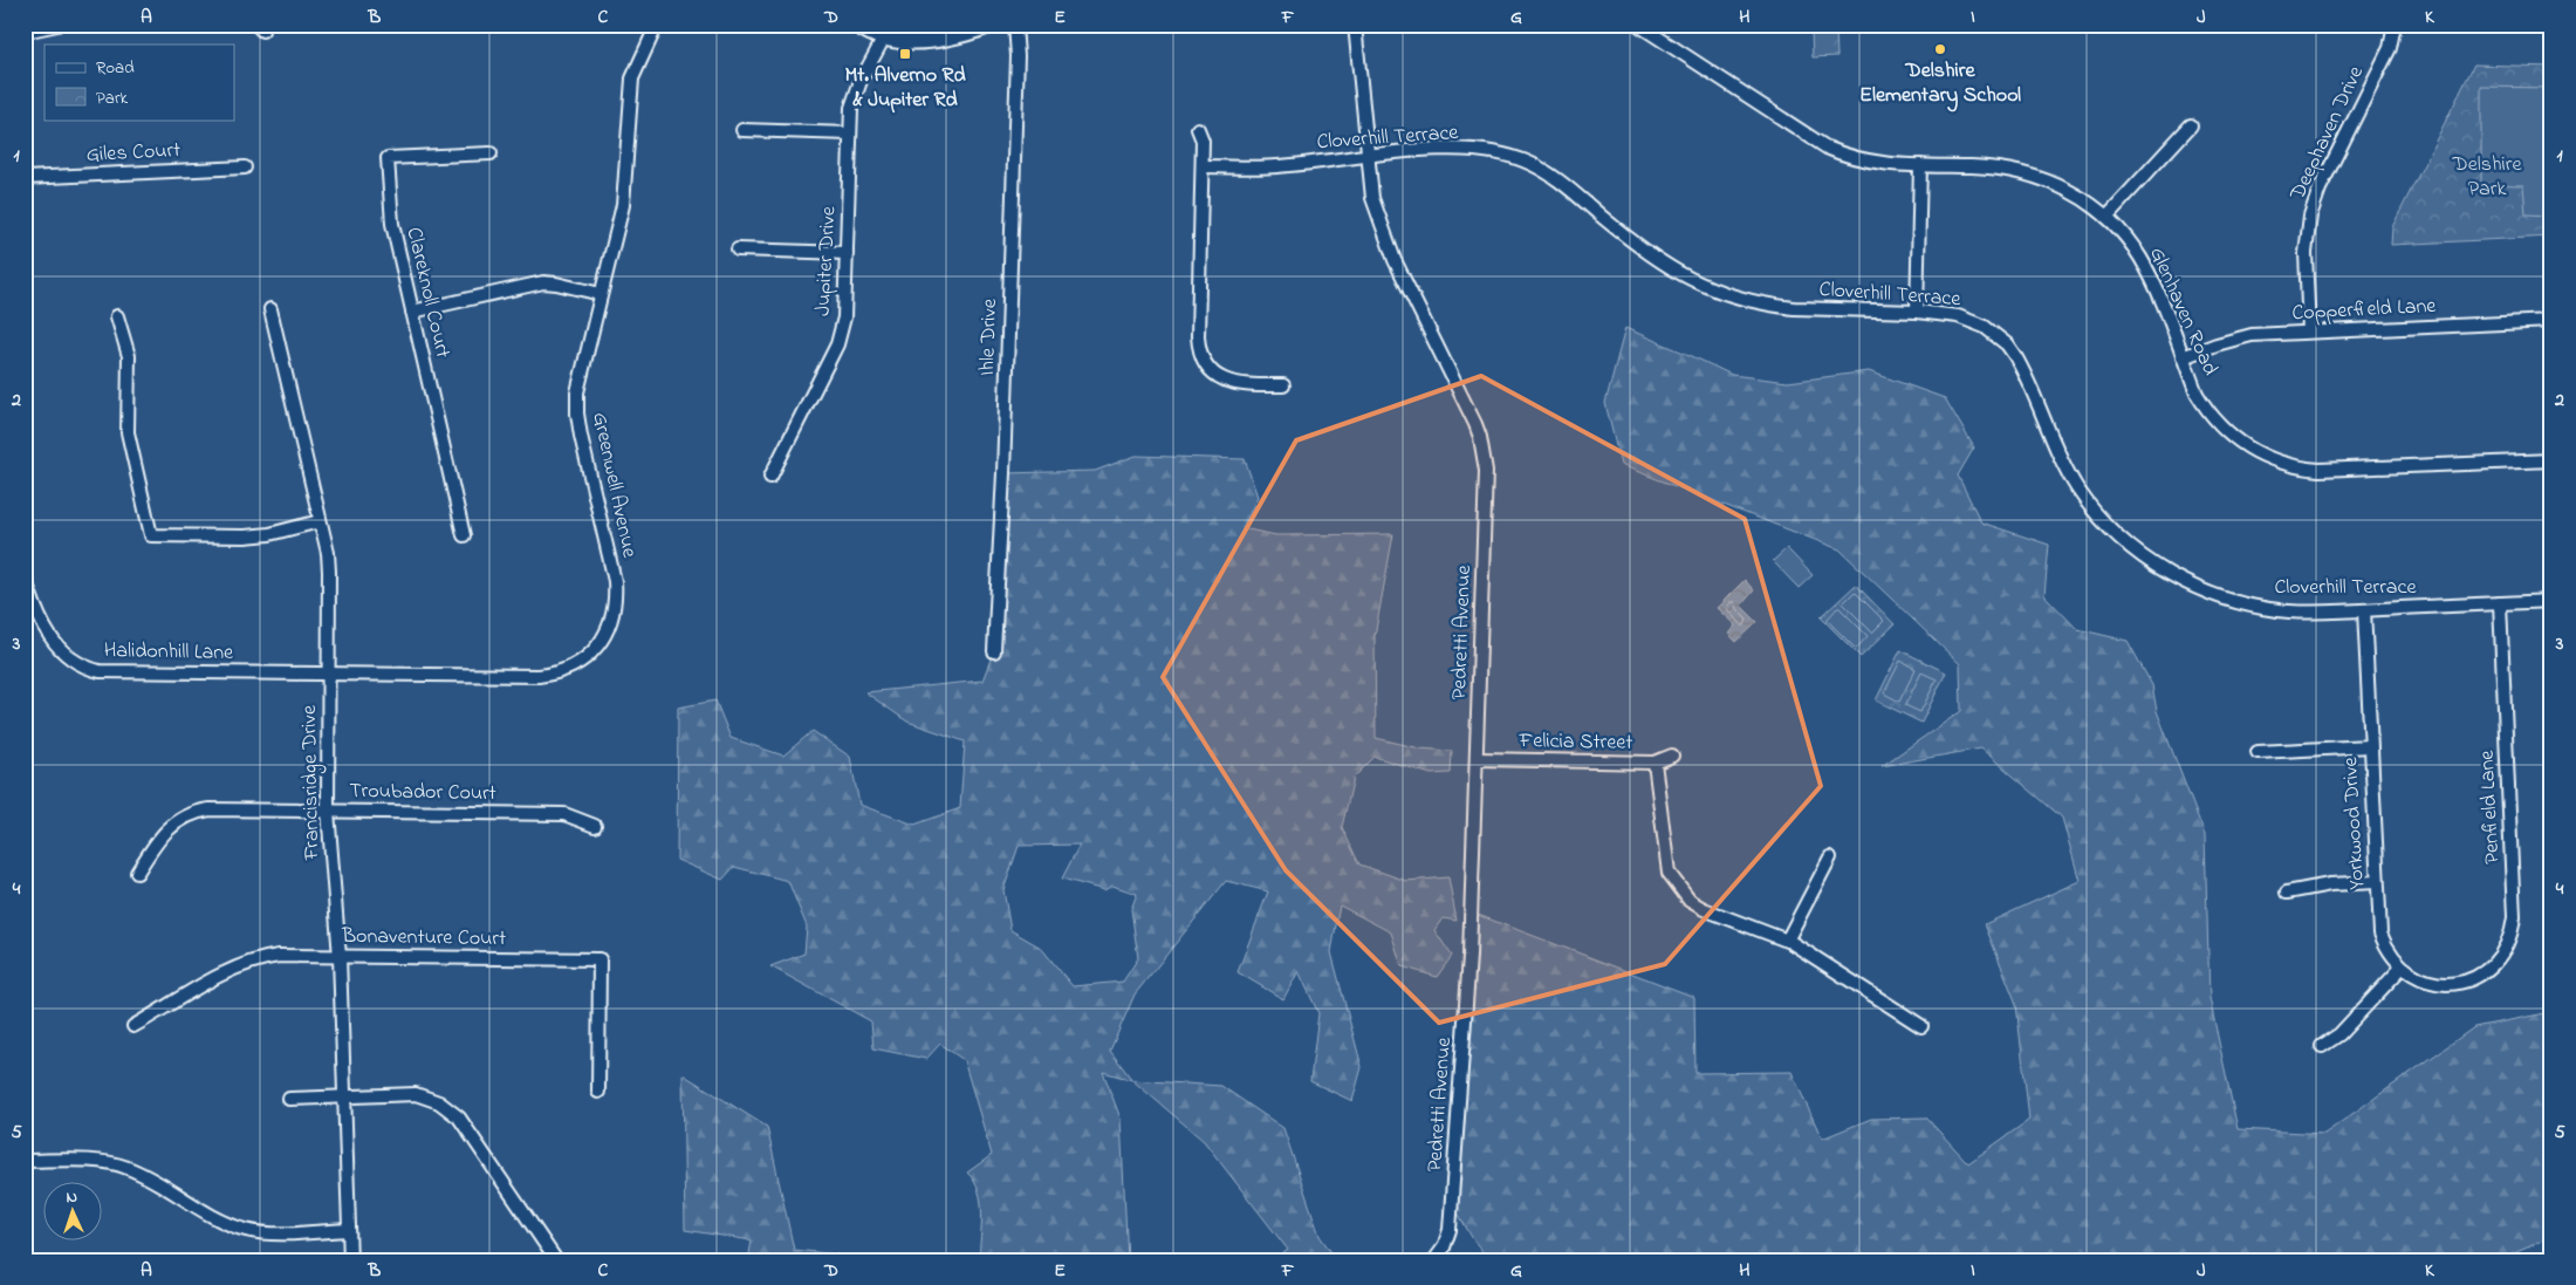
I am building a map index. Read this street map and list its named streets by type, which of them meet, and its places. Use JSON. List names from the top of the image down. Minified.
{"streets":{"street":["Deephaven Drive","Cloverhill Terrace","Giles Court","Jupiter Drive","Clareknoll Court","Copperfield Lane","Glenhaven Road","Ihle Drive","Greenwell Avenue","Pedretti Avenue","Halidonhill Lane","Felicia Street","Francisridge Drive","Troubador Court","Penfield Lane","Yorkwood Drive","Bonaventure Court"]},"crossings":[["Deephaven Drive","Copperfield Lane"],["Cloverhill Terrace","Pedretti Avenue"],["Cloverhill Terrace","Penfield Lane"],["Cloverhill Terrace","Yorkwood Drive"],["Copperfield Lane","Glenhaven Road"],["Greenwell Avenue","Halidonhill Lane"],["Greenwell Avenue","Francisridge Drive"],["Pedretti Avenue","Felicia Street"],["Halidonhill Lane","Francisridge Drive"],["Francisridge Drive","Troubador Court"],["Francisridge Drive","Bonaventure Court"],["Penfield Lane","Yorkwood Drive"]],"parks":["Delshire Park"],"places":{"other":["Delshire Elementary School"],"transit":["Mt. Alverno Rd & Jupiter Rd"]},"legend":["Road","Park"],"north":"top","grid":{"columns":["A","B","C","D","E","F","G","H","I","J","K"],"rows":["1","2","3","4","5"]}}
